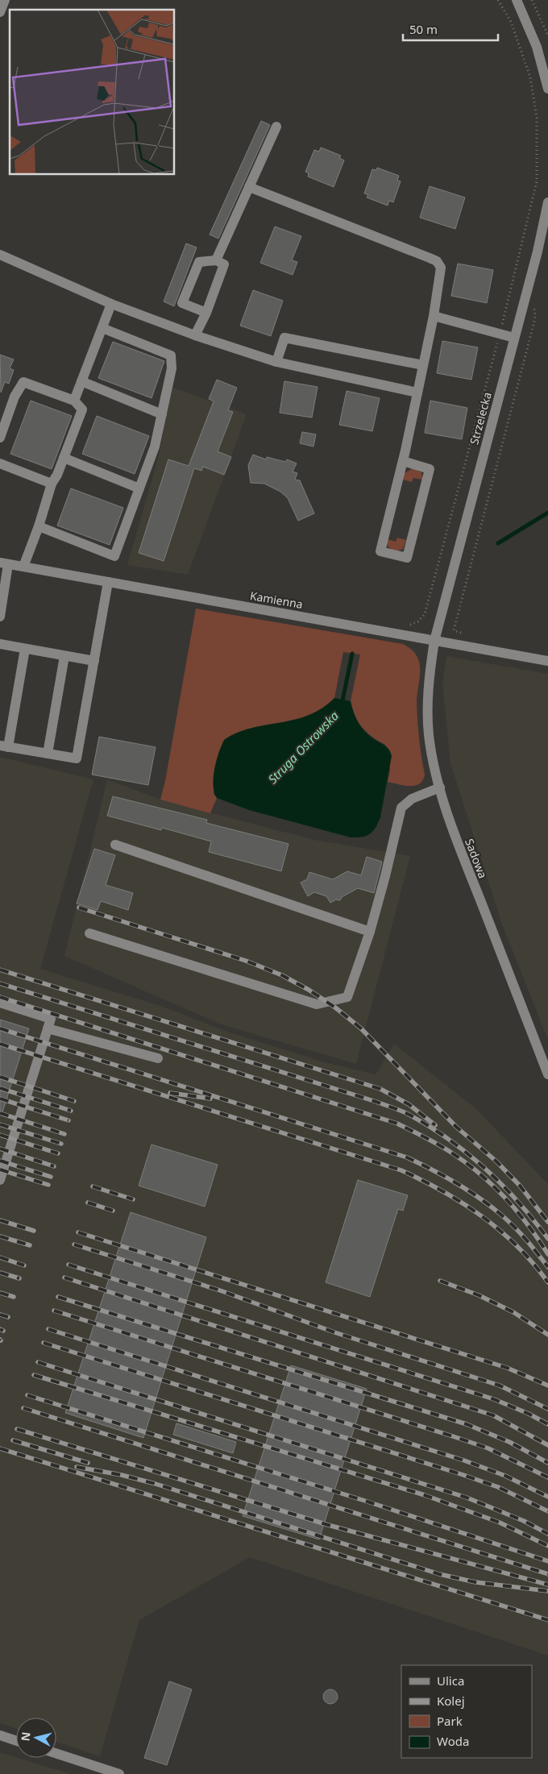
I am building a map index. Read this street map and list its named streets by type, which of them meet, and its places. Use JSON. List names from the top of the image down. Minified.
{"streets":{"street":["Strzelecka","Kamienna","Sadowa"]},"crossings":[["Strzelecka","Kamienna"],["Strzelecka","Sadowa"],["Kamienna","Sadowa"]],"water":["Struga Ostrowska"],"legend":["Ulica","Kolej","Park","Woda"],"scale_bar":"50 m","north":"left"}
